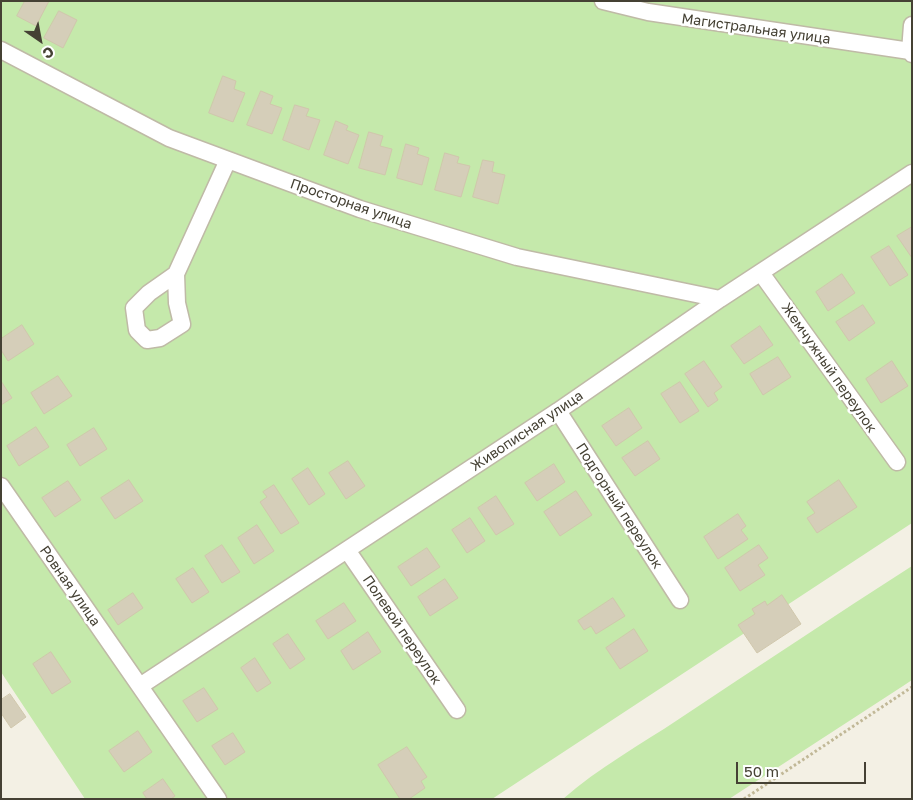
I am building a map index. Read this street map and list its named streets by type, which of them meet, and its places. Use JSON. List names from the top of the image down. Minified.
{"streets":{"street":["Магистральная улица","Просторная улица","Жемчужный переулок","Живописная улица","Подгорный переулок","Ровная улица","Полевой переулок"]},"crossings":[["Просторная улица","Живописная улица"],["Жемчужный переулок","Живописная улица"],["Живописная улица","Подгорный переулок"],["Живописная улица","Ровная улица"],["Живописная улица","Полевой переулок"]],"scale_bar":"50 m","north":"bottom right"}
